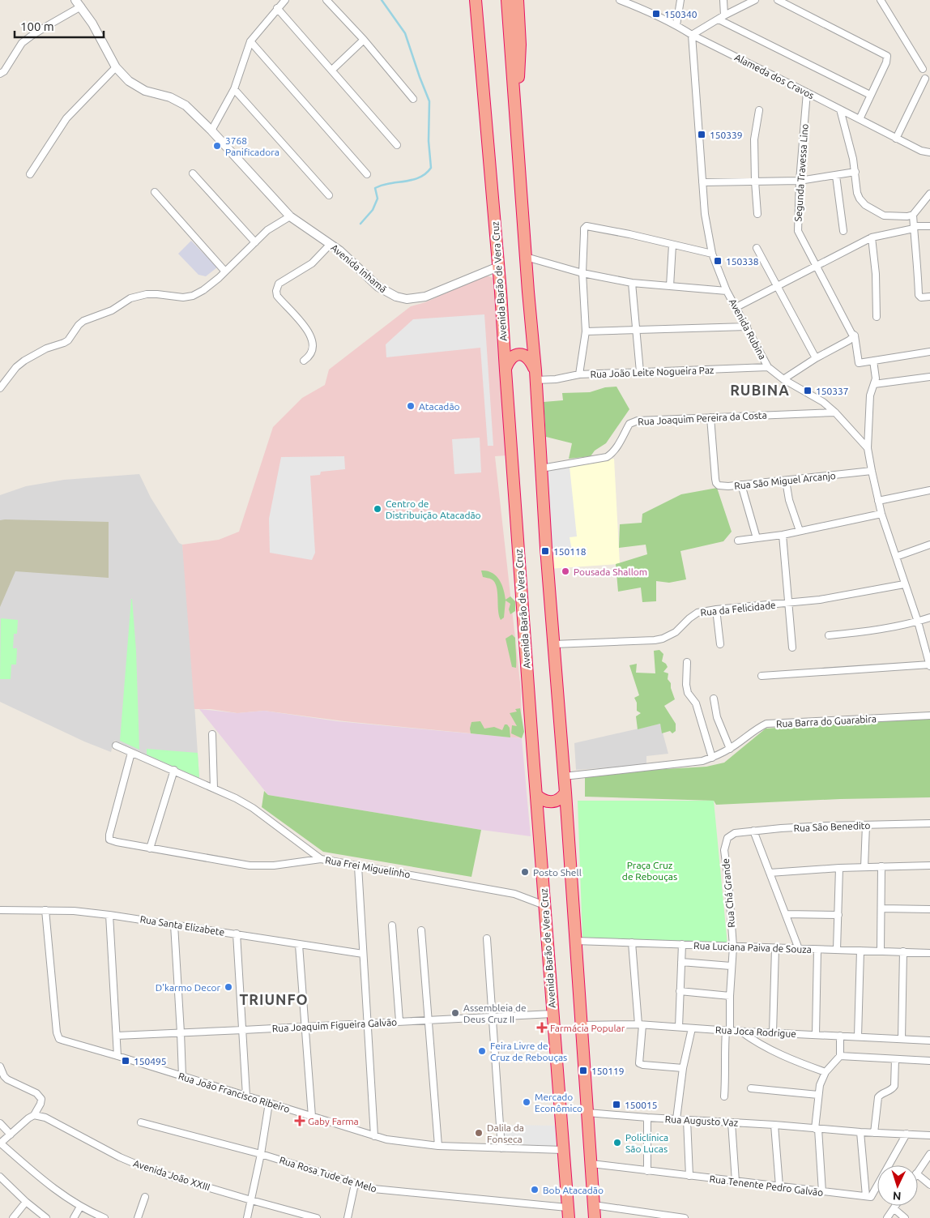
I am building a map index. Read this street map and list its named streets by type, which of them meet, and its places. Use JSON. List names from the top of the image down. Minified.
{"streets":{"highway":["Avenida Barão de Vera Cruz"],"street":["Alameda dos Cravos","Segunda Travessa Lino","Avenida Inhamã","Avenida Rubina","Rua João Leite Nogueira Paz","Rua Joaquim Pereira da Costa","Rua São Miguel Arcanjo","Rua da Felicidade","Rua Barra do Guarabira","Rua São Benedito","Rua Frei Miguelinho","Rua Chá Grande","Rua Santa Elizabete","Rua Luciana Paiva de Souza","Rua Joaquim Figueira Galvão","Rua Joca Rodrigue","Rua João Francisco Ribeiro","Rua Augusto Vaz","Rua Rosa Tude de Melo","Avenida João XXIII","Rua Tenente Pedro Galvão"]},"crossings":[["Alameda dos Cravos","Segunda Travessa Lino"],["Alameda dos Cravos","Avenida Rubina"],["Avenida Inhamã","Avenida Barão de Vera Cruz"],["Avenida Barão de Vera Cruz","Rua Frei Miguelinho"],["Avenida Barão de Vera Cruz","Rua Joaquim Figueira Galvão"],["Avenida Barão de Vera Cruz","Rua João Francisco Ribeiro"],["Avenida Barão de Vera Cruz","Rua Rosa Tude de Melo"],["Avenida Rubina","Rua João Leite Nogueira Paz"],["Avenida Rubina","Rua Joaquim Pereira da Costa"],["Rua Joaquim Pereira da Costa","Rua São Miguel Arcanjo"],["Rua São Benedito","Rua Chá Grande"],["Rua Chá Grande","Rua Luciana Paiva de Souza"],["Rua Chá Grande","Rua Joca Rodrigue"],["Rua Santa Elizabete","Rua João Francisco Ribeiro"]],"districts":["RUBINA","TRIUNFO"],"parks":["Praça Cruz de Rebouças"],"places":{"transit":["150340","150339","150338","150337","150118","150495","150119","150015"],"other":["3768 Panificadora","Atacadão","Centro de Distribuição Atacadão","Pousada Shallom","Posto Shell","D'karmo Decor","Assembleia de Deus Cruz II","Feira Livre de Cruz de Rebouças","Mercado Econômico","Dalila da Fonseca","Policlinica São Lucas","Bob Atacadão"],"health":["Farmácia Popular","Gaby Farma"]},"scale_bar":"100 m","north":"bottom"}
